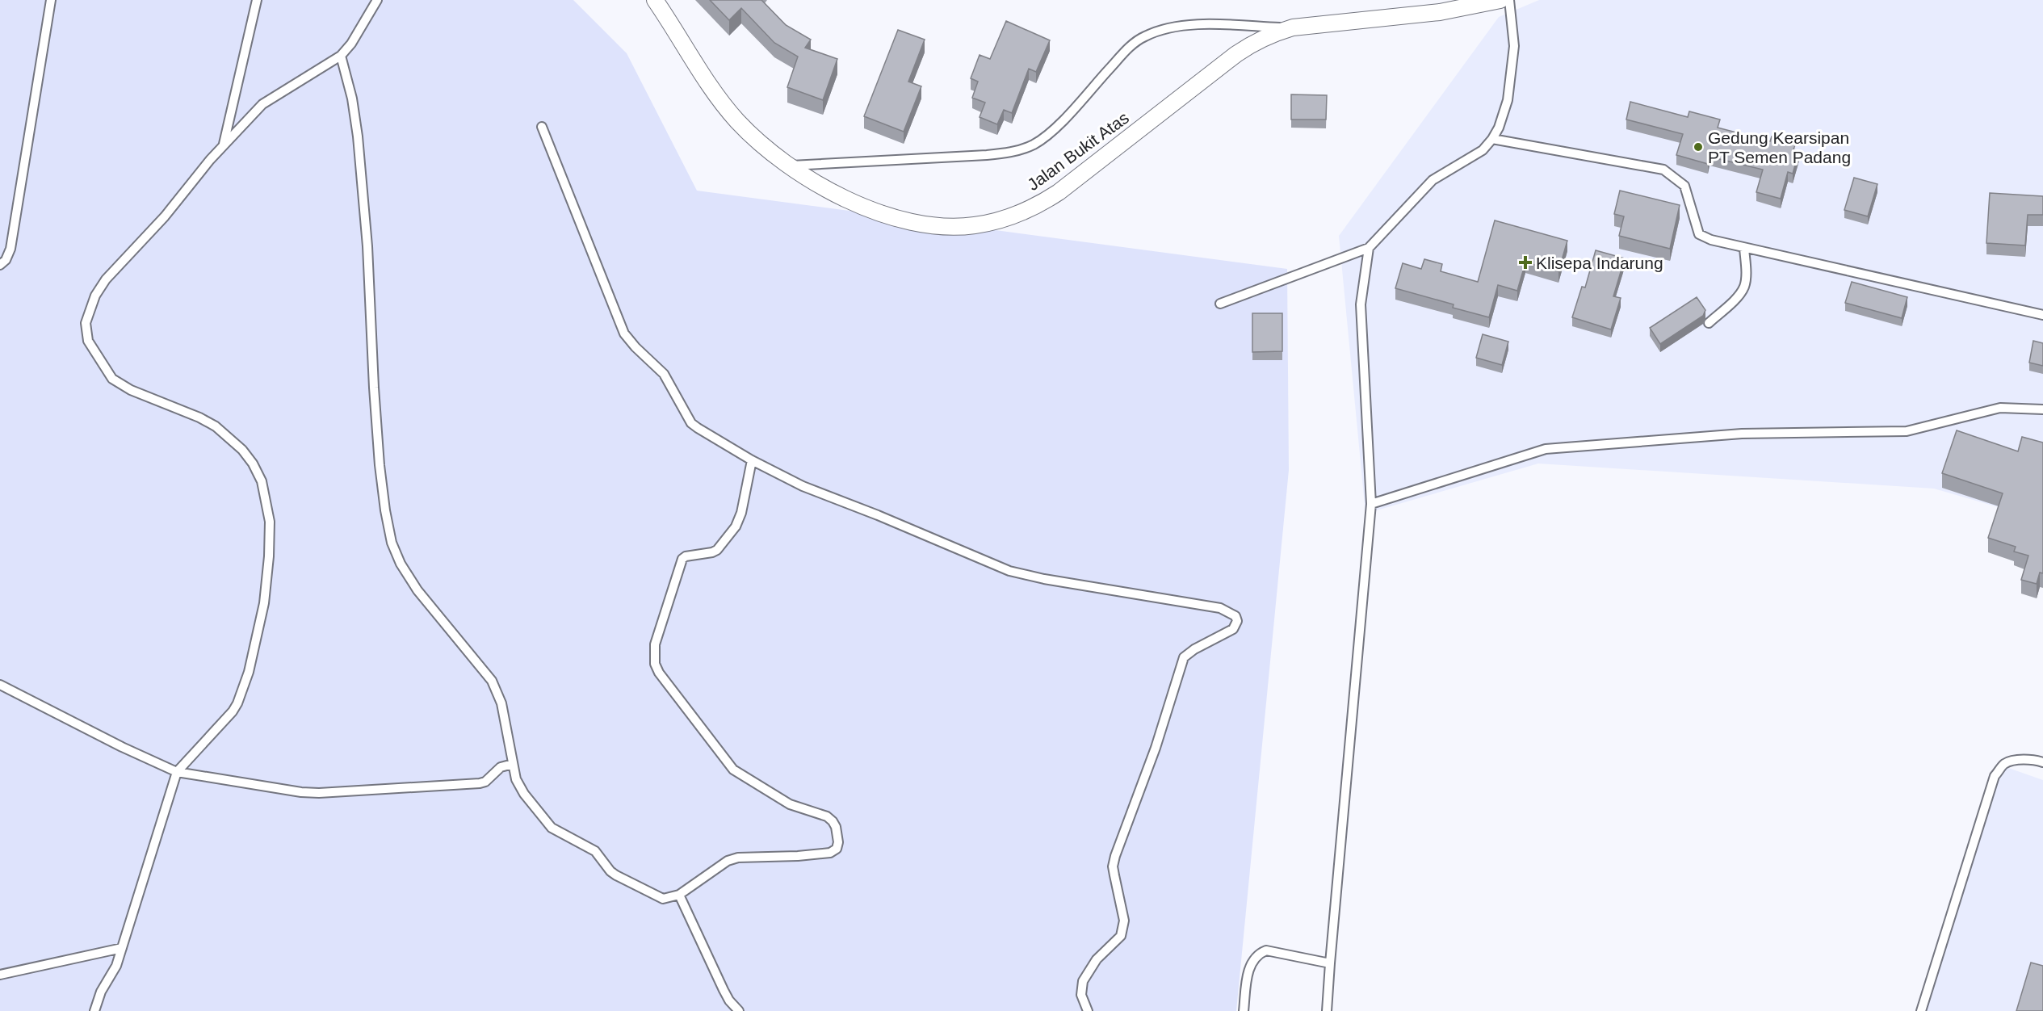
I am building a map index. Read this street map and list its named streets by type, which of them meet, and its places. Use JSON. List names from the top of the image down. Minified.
{"streets":{"street":["Jalan Bukit Atas"]},"places":{"other":["Gedung Kearsipan PT Semen Padang"],"health":["Klisepa Indarung"]}}
